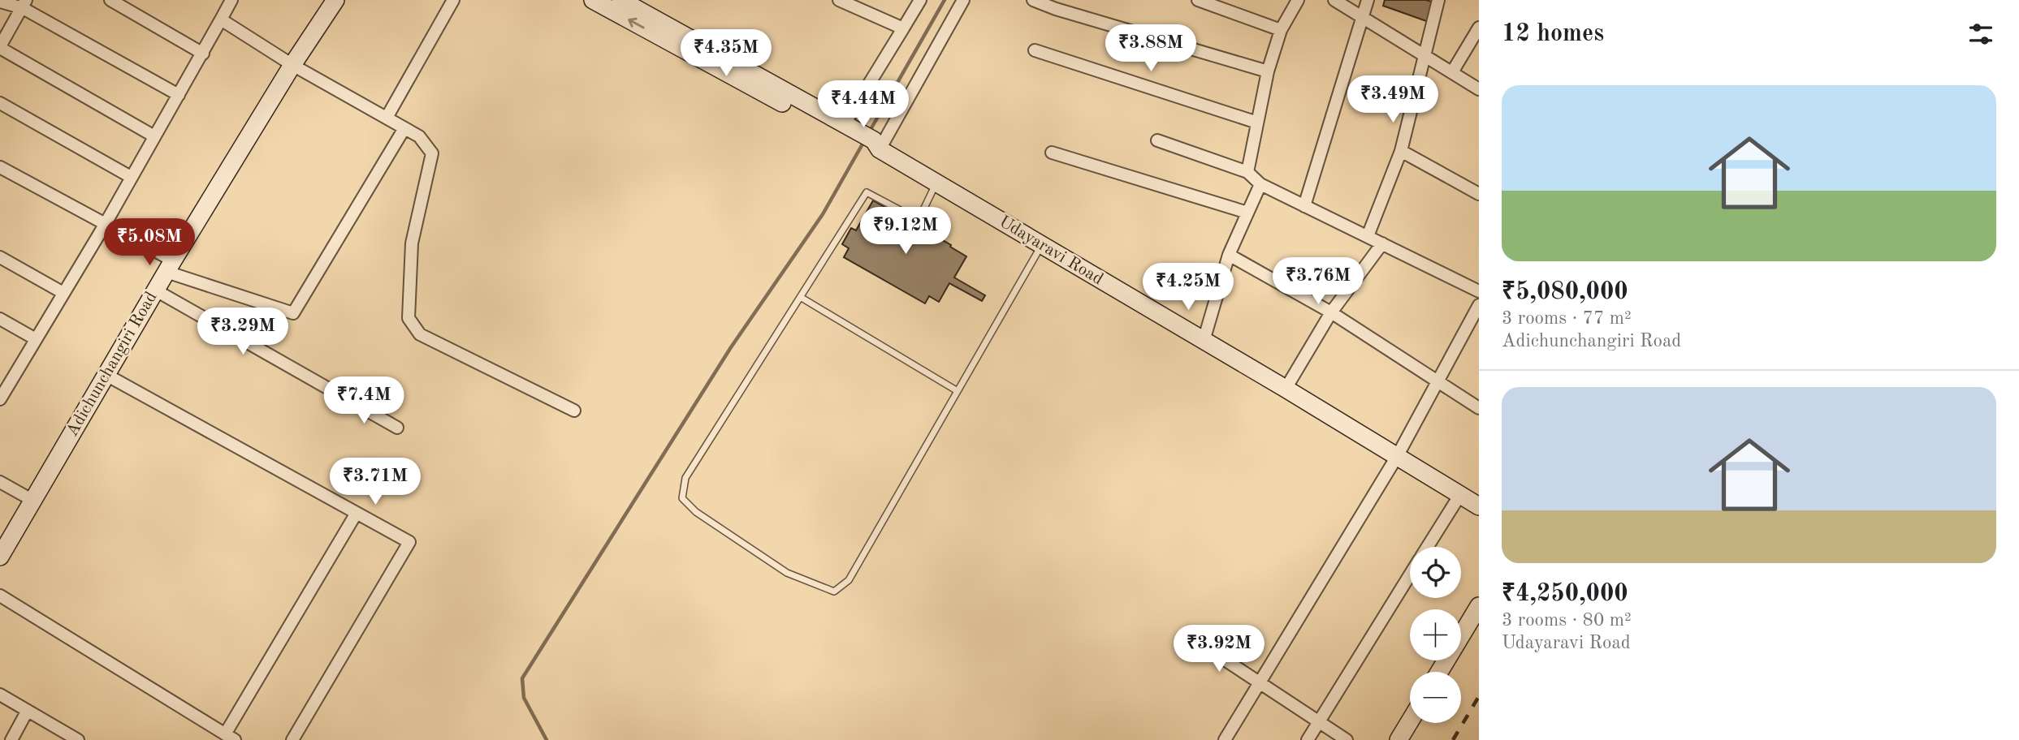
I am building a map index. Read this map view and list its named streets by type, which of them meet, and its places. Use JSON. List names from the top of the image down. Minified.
{"streets":{"street":["Udayaravi Road","Adichunchangiri Road"]},"page":{"heading":"12 homes","price":["₹3.88M","₹4.35M","₹3.49M","₹4.44M","₹9.12M","₹5.08M","₹3.76M","₹4.25M","₹3.29M","₹7.4M","₹3.71M","₹3.92M"],"list":[{"name":"₹5,080,000","note":"3 rooms · 77 m² · Adichunchangiri Road"},{"name":"₹4,250,000","note":"3 rooms · 80 m² · Udayaravi Road"}],"map_buttons":["+","−"]}}
